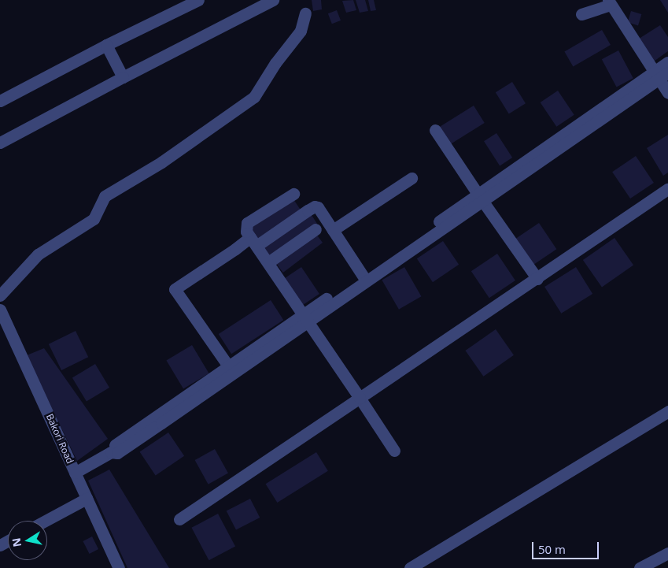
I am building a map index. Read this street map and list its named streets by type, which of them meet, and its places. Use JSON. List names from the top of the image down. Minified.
{"streets":{"street":["Bakori Road"]},"scale_bar":"50 m","north":"left"}
